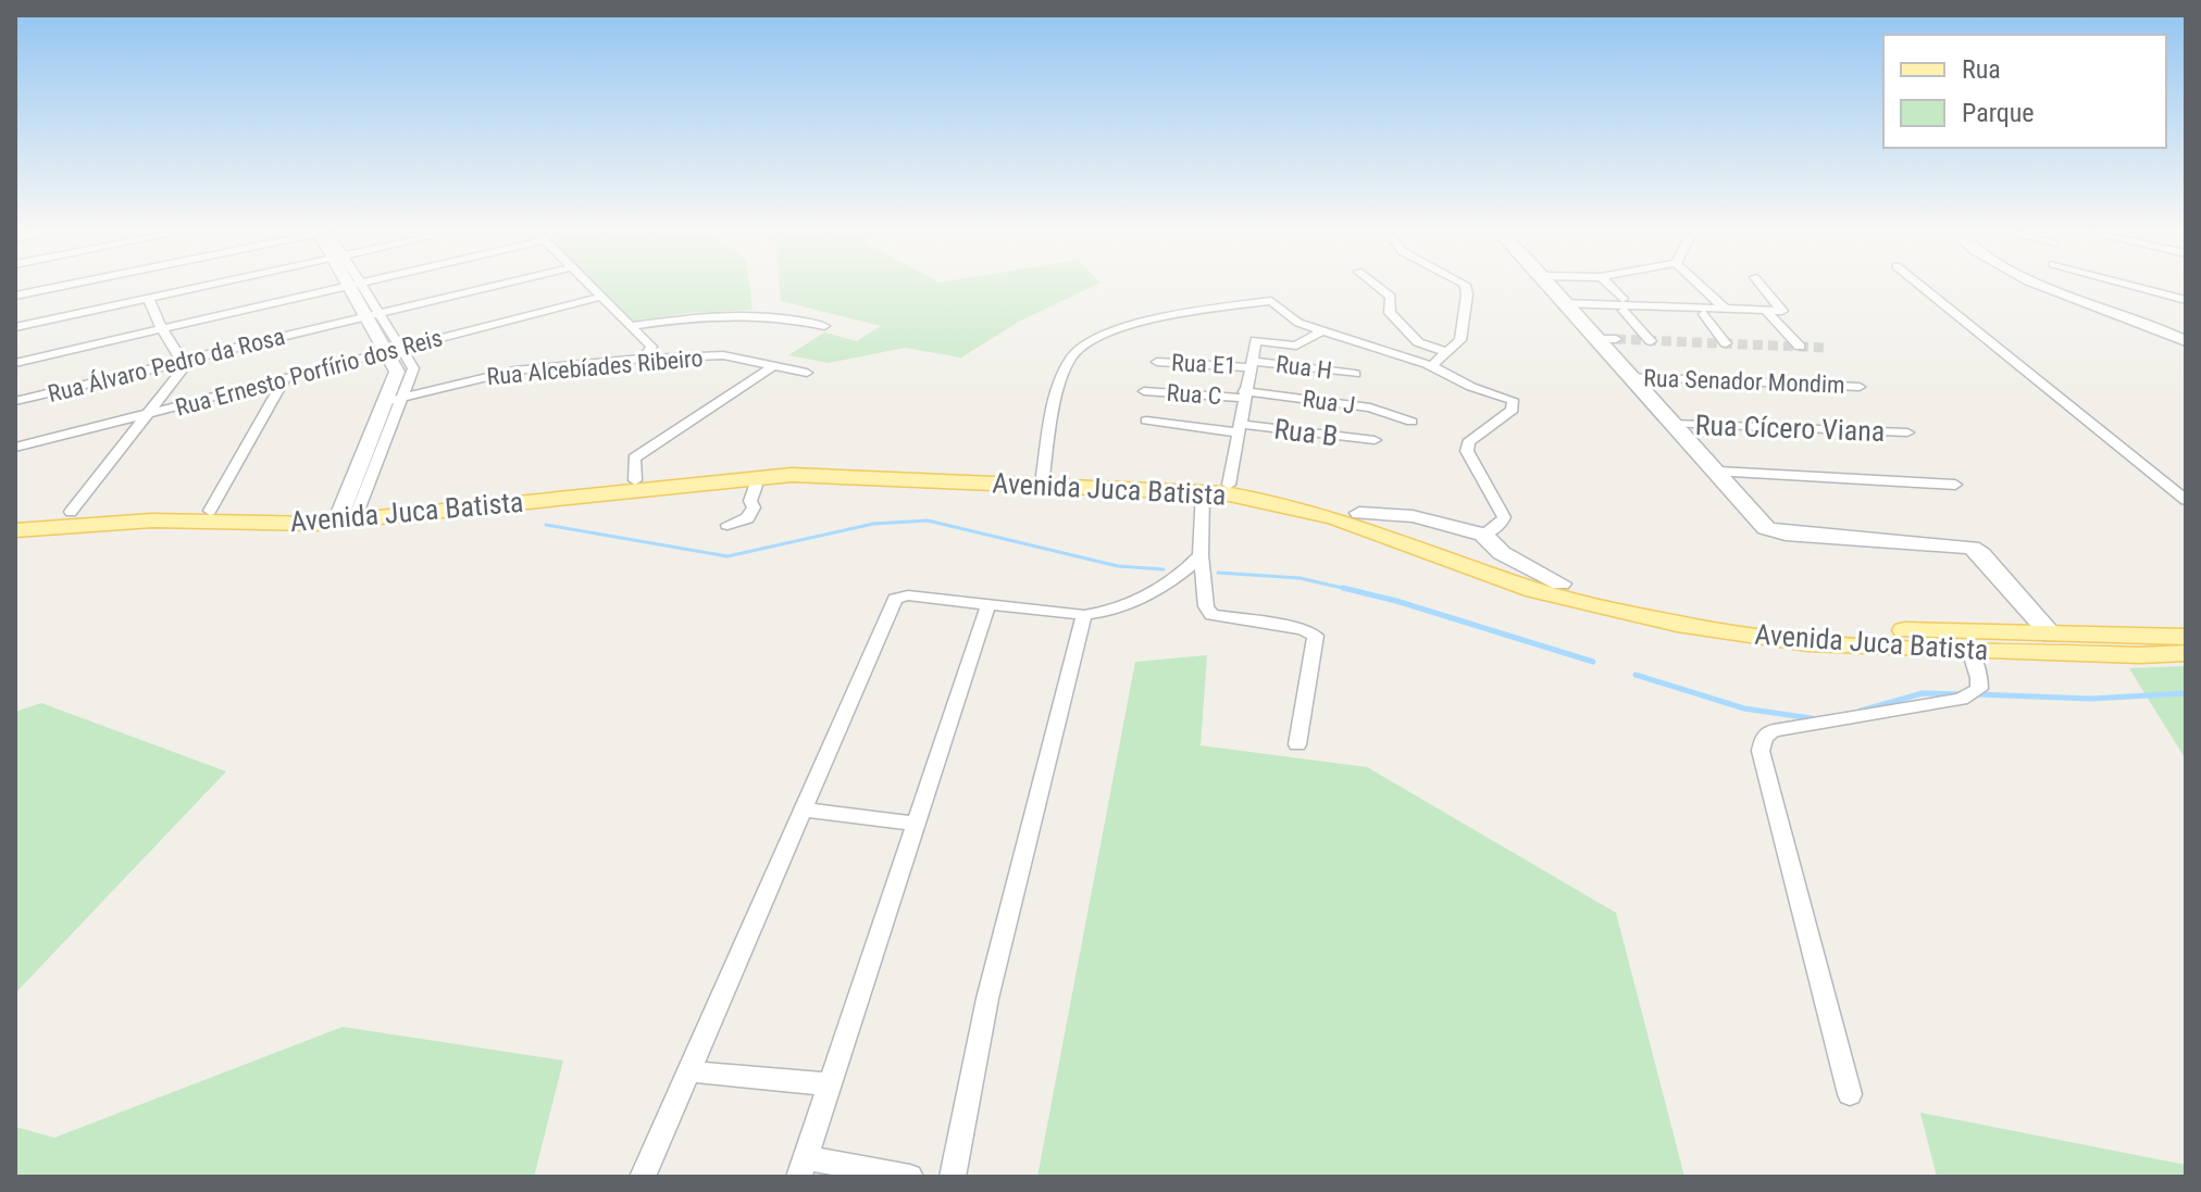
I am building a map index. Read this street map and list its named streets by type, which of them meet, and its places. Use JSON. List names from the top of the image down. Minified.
{"streets":{"main road":["Avenida Juca Batista"],"street":["Rua E1","Rua Álvaro Pedro da Rosa","Rua Alcebíades Ribeiro","Rua H","Rua Ernesto Porfírio dos Reis","Rua Senador Mondim","Rua C","Rua J","Rua Cícero Viana","Rua B"]},"crossings":[["Rua E1","Rua H"],["Rua C","Rua J"]],"legend":["Rua","Parque"]}
